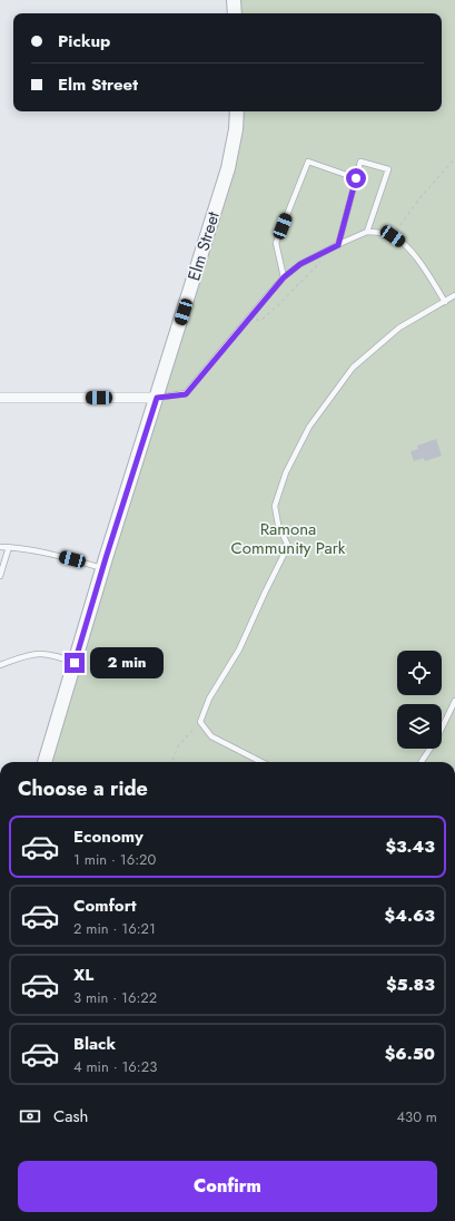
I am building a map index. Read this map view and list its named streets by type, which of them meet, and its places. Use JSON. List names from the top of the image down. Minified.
{"streets":{"street":["Elm Street"]},"parks":["Ramona Community Park"],"page":{"banner":["Pickup","Elm Street"],"bubble":"2 min","heading":"Choose a ride","list":[{"name":"Economy","note":"1 min · 16:20","value":"$3.43"},{"name":"Comfort","note":"2 min · 16:21","value":"$4.63"},{"name":"XL","note":"3 min · 16:22","value":"$5.83"},{"name":"Black","note":"4 min · 16:23","value":"$6.50"}],"pay":["Cash","430 m"],"buttons":"Confirm"}}
